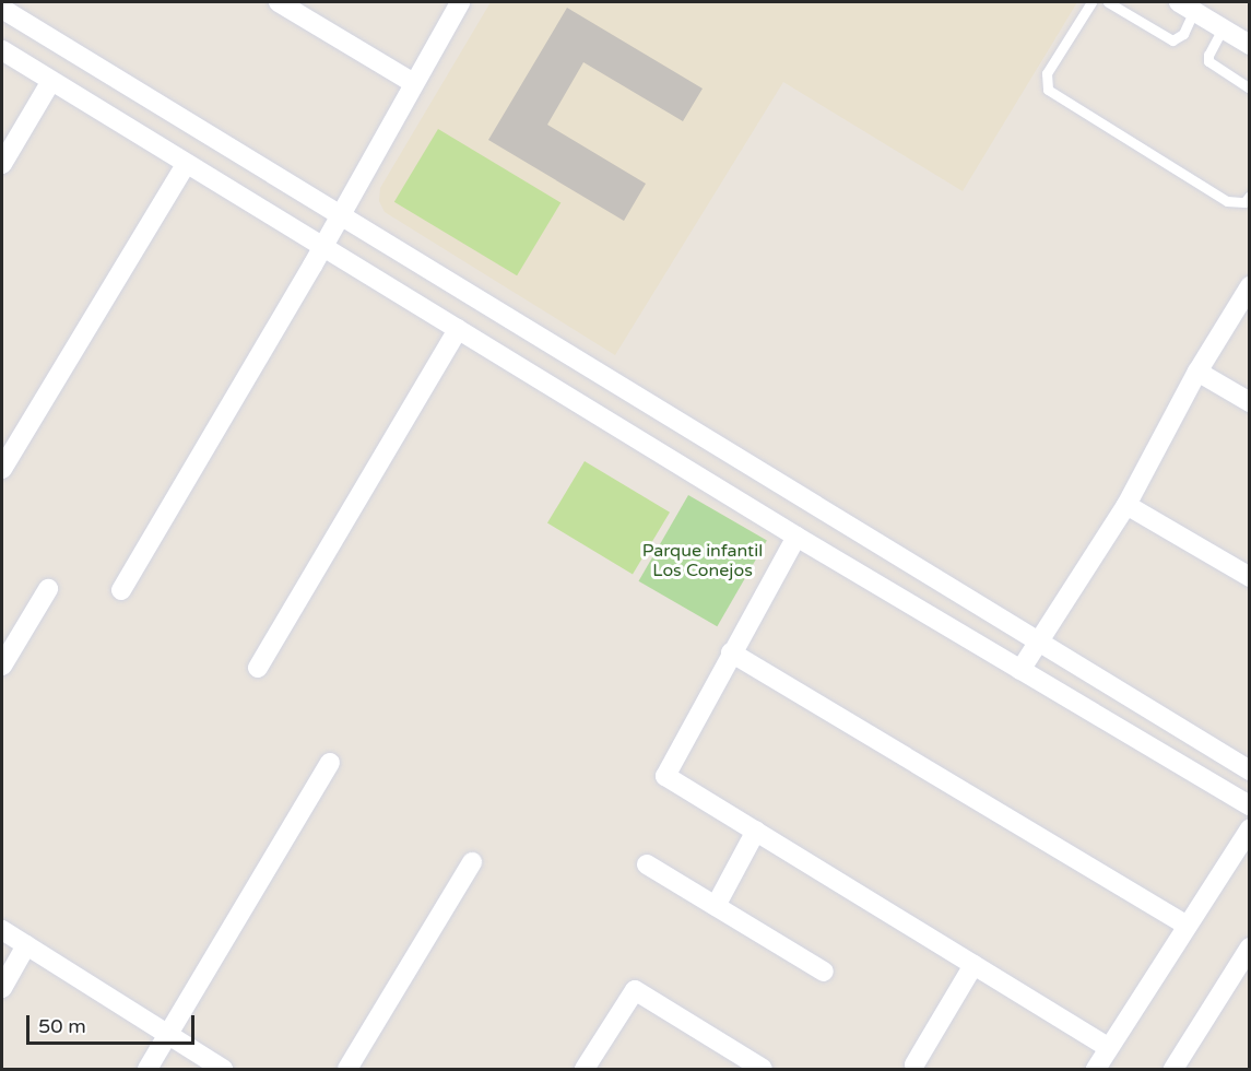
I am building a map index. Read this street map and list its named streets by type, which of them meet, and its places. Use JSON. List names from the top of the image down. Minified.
{"parks":["Parque infantil Los Conejos"],"scale_bar":"50 m"}
